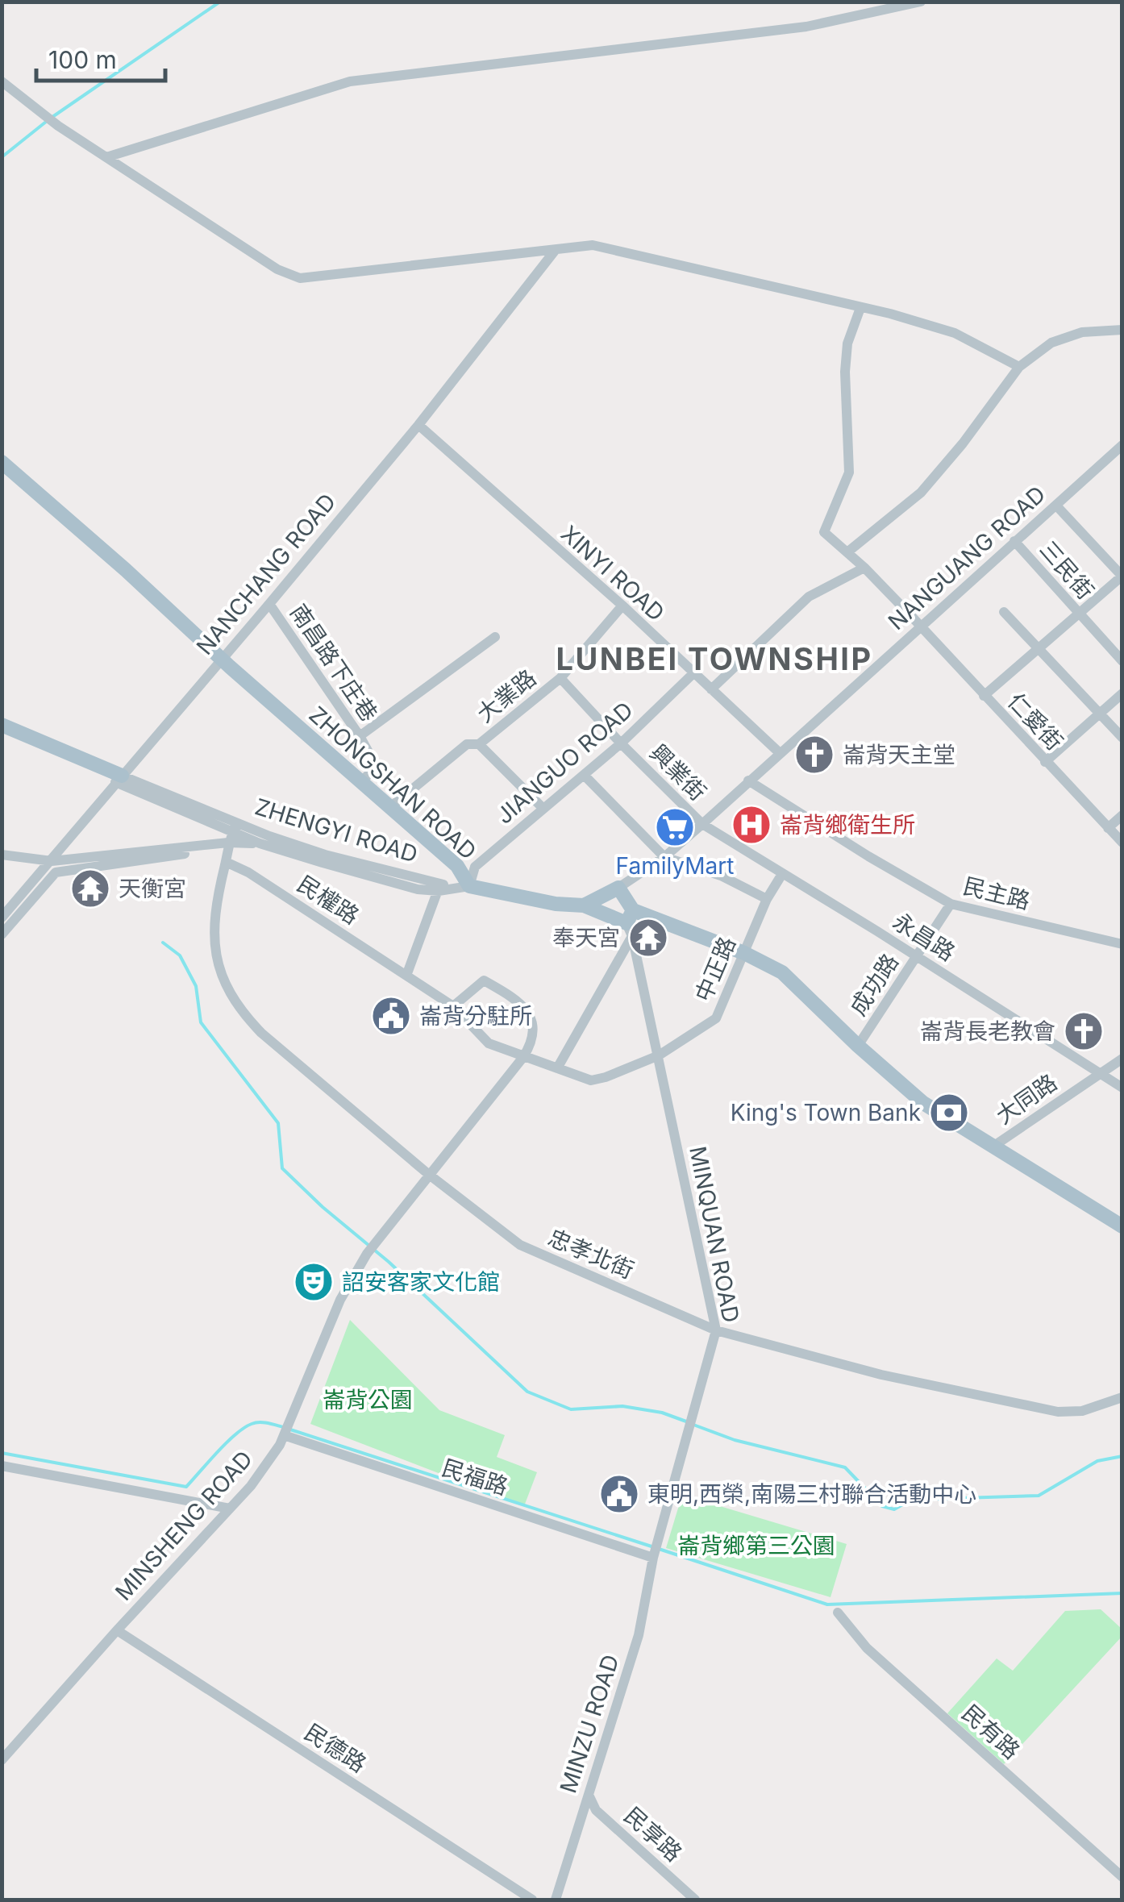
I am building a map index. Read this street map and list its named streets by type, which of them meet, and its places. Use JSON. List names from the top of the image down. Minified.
{"streets":{"main road":["ZHONGSHAN ROAD","ZHENGYI ROAD"],"street":["NANGUANG ROAD","三民街","XINYI ROAD","NANCHANG ROAD","南昌路下庄巷","大業路","仁愛街","JIANGUO ROAD","興業街","民主路","民權路","永昌路","中正路","成功路","大同路","MINQUAN ROAD","忠孝北街","民福路","MINSHENG ROAD","MINZU ROAD","民有路","民德路","民享路"]},"crossings":[["NANGUANG ROAD","三民街"],["NANGUANG ROAD","XINYI ROAD"],["NANGUANG ROAD","仁愛街"],["NANGUANG ROAD","興業街"],["NANGUANG ROAD","民主路"],["NANGUANG ROAD","永昌路"],["XINYI ROAD","NANCHANG ROAD"],["XINYI ROAD","大業路"],["XINYI ROAD","JIANGUO ROAD"],["NANCHANG ROAD","南昌路下庄巷"],["NANCHANG ROAD","ZHONGSHAN ROAD"],["NANCHANG ROAD","ZHENGYI ROAD"],["南昌路下庄巷","ZHONGSHAN ROAD"],["大業路","興業街"],["大業路","ZHONGSHAN ROAD"],["JIANGUO ROAD","興業街"],["JIANGUO ROAD","ZHONGSHAN ROAD"],["JIANGUO ROAD","ZHENGYI ROAD"],["興業街","永昌路"],["ZHONGSHAN ROAD","ZHENGYI ROAD"],["ZHONGSHAN ROAD","中正路"],["ZHONGSHAN ROAD","成功路"],["ZHONGSHAN ROAD","大同路"],["ZHONGSHAN ROAD","MINQUAN ROAD"],["ZHENGYI ROAD","忠孝北街"],["民主路","成功路"],["民權路","忠孝北街"],["民權路","MINSHENG ROAD"],["永昌路","中正路"],["永昌路","成功路"],["永昌路","大同路"],["中正路","MINQUAN ROAD"],["MINQUAN ROAD","忠孝北街"],["MINQUAN ROAD","民福路"],["MINQUAN ROAD","MINZU ROAD"],["忠孝北街","MINSHENG ROAD"],["民福路","MINSHENG ROAD"],["民福路","MINZU ROAD"],["MINSHENG ROAD","民德路"],["MINZU ROAD","民享路"]],"districts":["LUNBEI TOWNSHIP"],"parks":["崙背公園","崙背鄉第三公園"],"places":{"church":["崙背天主堂","崙背長老教會"],"hospital":["崙背鄉衛生所"],"supermarket":["FamilyMart"],"temple":["天衡宮","奉天宮"],"public building":["崙背分駐所","東明,西榮,南陽三村聯合活動中心"],"bank":["King's Town Bank"],"theatre":["詔安客家文化館"]},"scale_bar":"100 m"}
